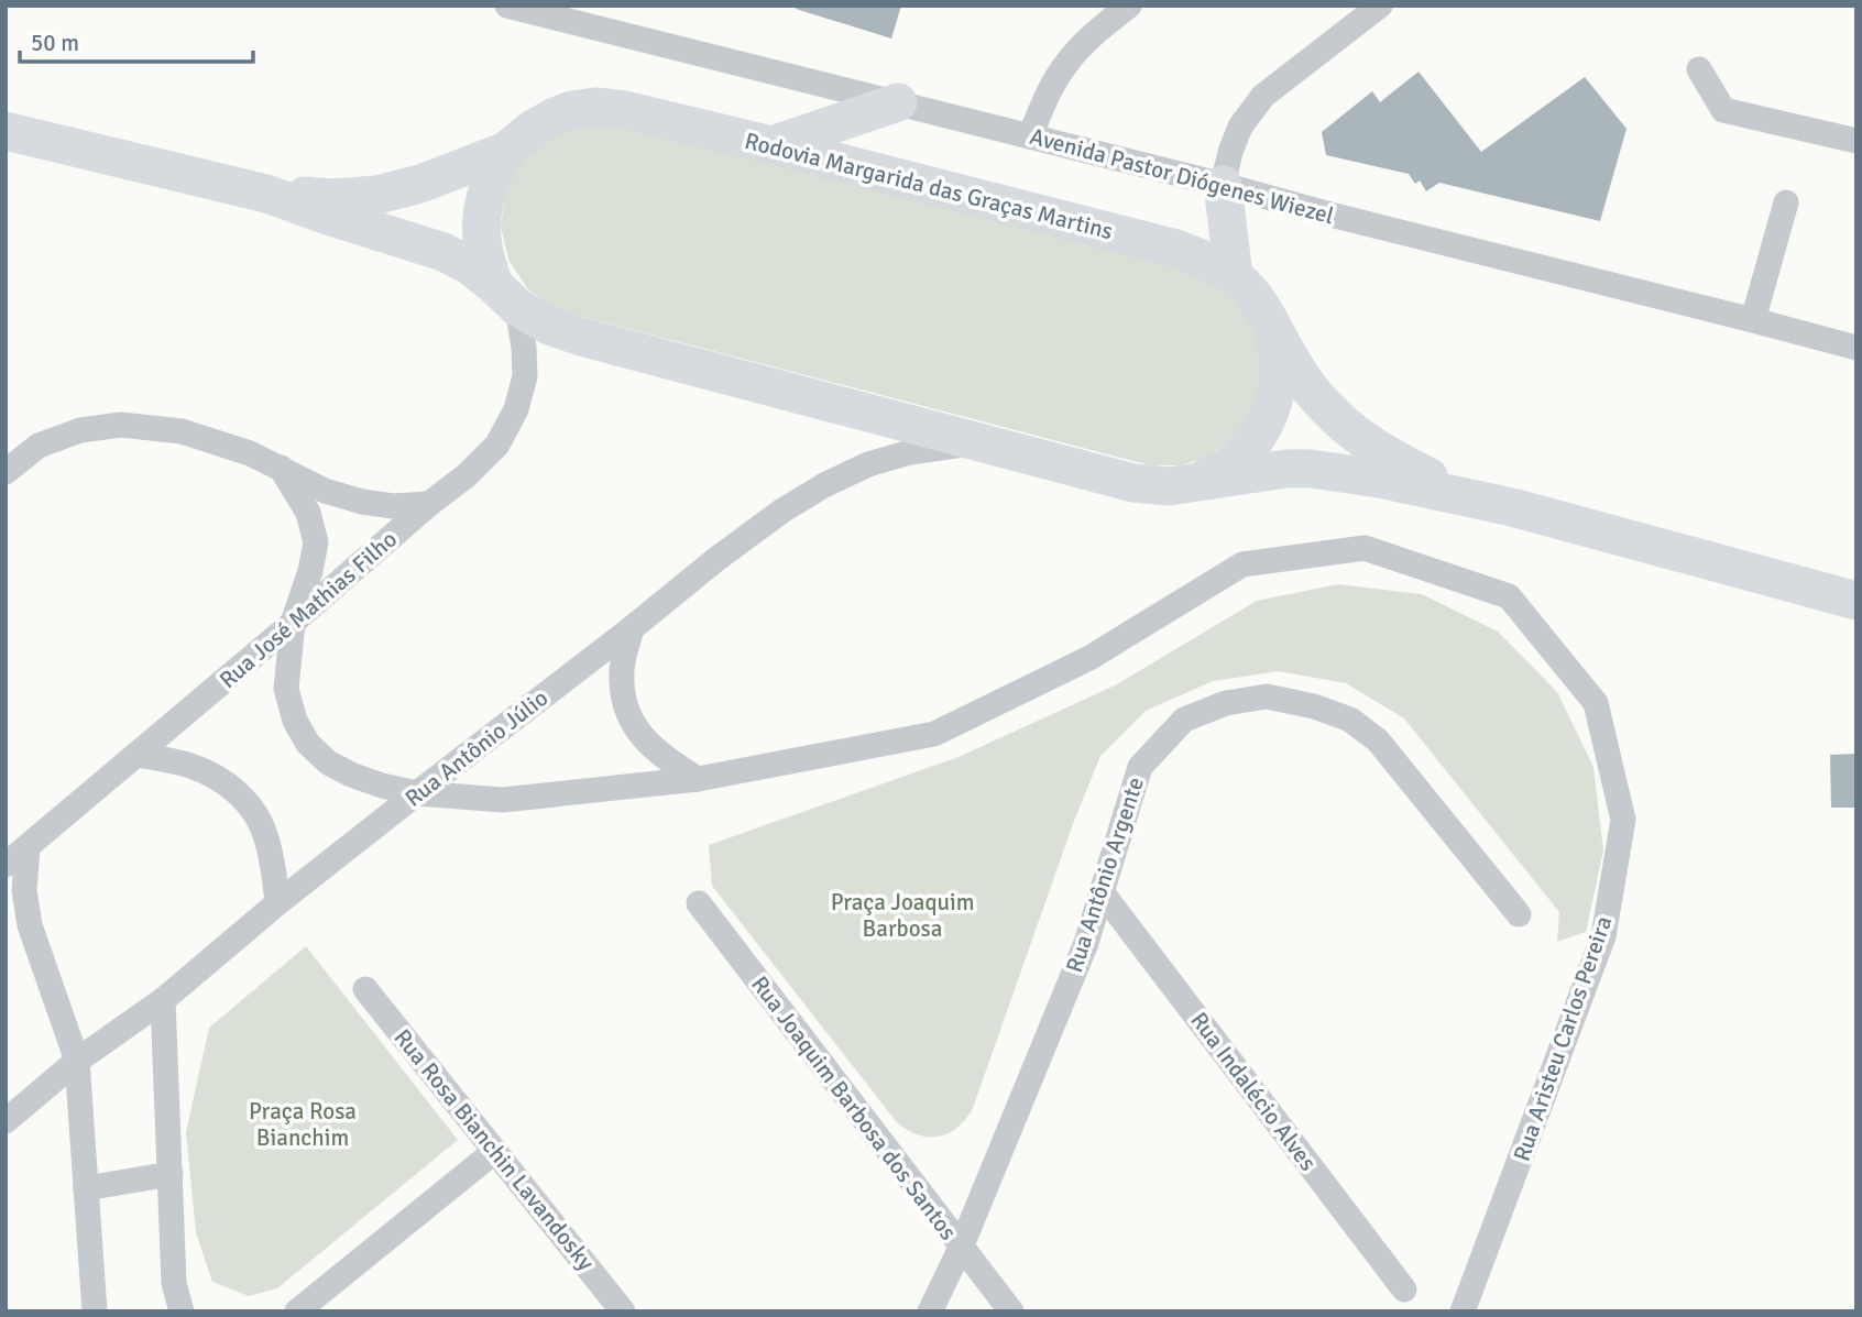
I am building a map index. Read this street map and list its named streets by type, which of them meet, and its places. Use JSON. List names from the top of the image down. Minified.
{"streets":{"main road":["Rodovia Margarida das Graças Martins"],"street":["Avenida Pastor Diógenes Wiezel","Rua José Mathias Filho","Rua Antônio Júlio","Rua Antônio Argente","Rua Aristeu Carlos Pereira","Rua Indalécio Alves","Rua Joaquim Barbosa dos Santos","Rua Rosa Bianchin Lavandosky"]},"crossings":[["Rodovia Margarida das Graças Martins","Rua José Mathias Filho"],["Rodovia Margarida das Graças Martins","Rua Antônio Júlio"],["Rua José Mathias Filho","Rua Aristeu Carlos Pereira"],["Rua Antônio Júlio","Rua Aristeu Carlos Pereira"],["Rua Antônio Argente","Rua Indalécio Alves"],["Rua Antônio Argente","Rua Joaquim Barbosa dos Santos"]],"parks":["Praça Joaquim Barbosa","Praça Rosa Bianchim"],"scale_bar":"50 m"}
